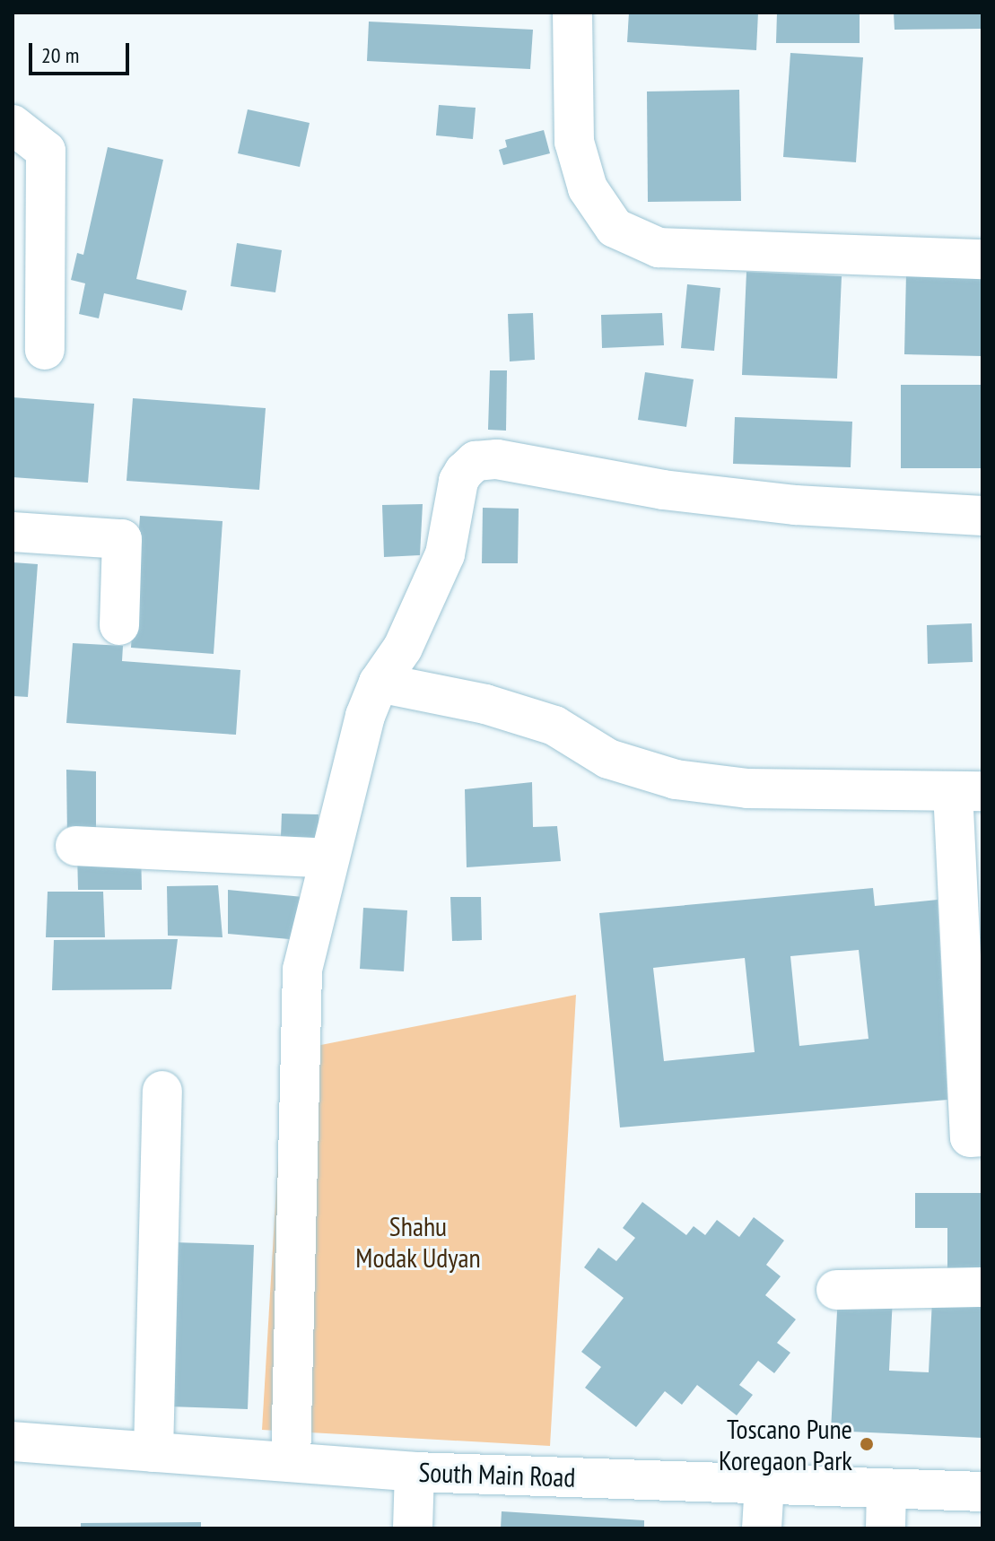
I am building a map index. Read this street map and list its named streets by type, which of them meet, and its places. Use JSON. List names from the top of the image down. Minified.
{"streets":{"street":["South Main Road"]},"parks":["Shahu Modak Udyan"],"places":["Toscano Pune Koregaon Park"],"scale_bar":"20 m"}
